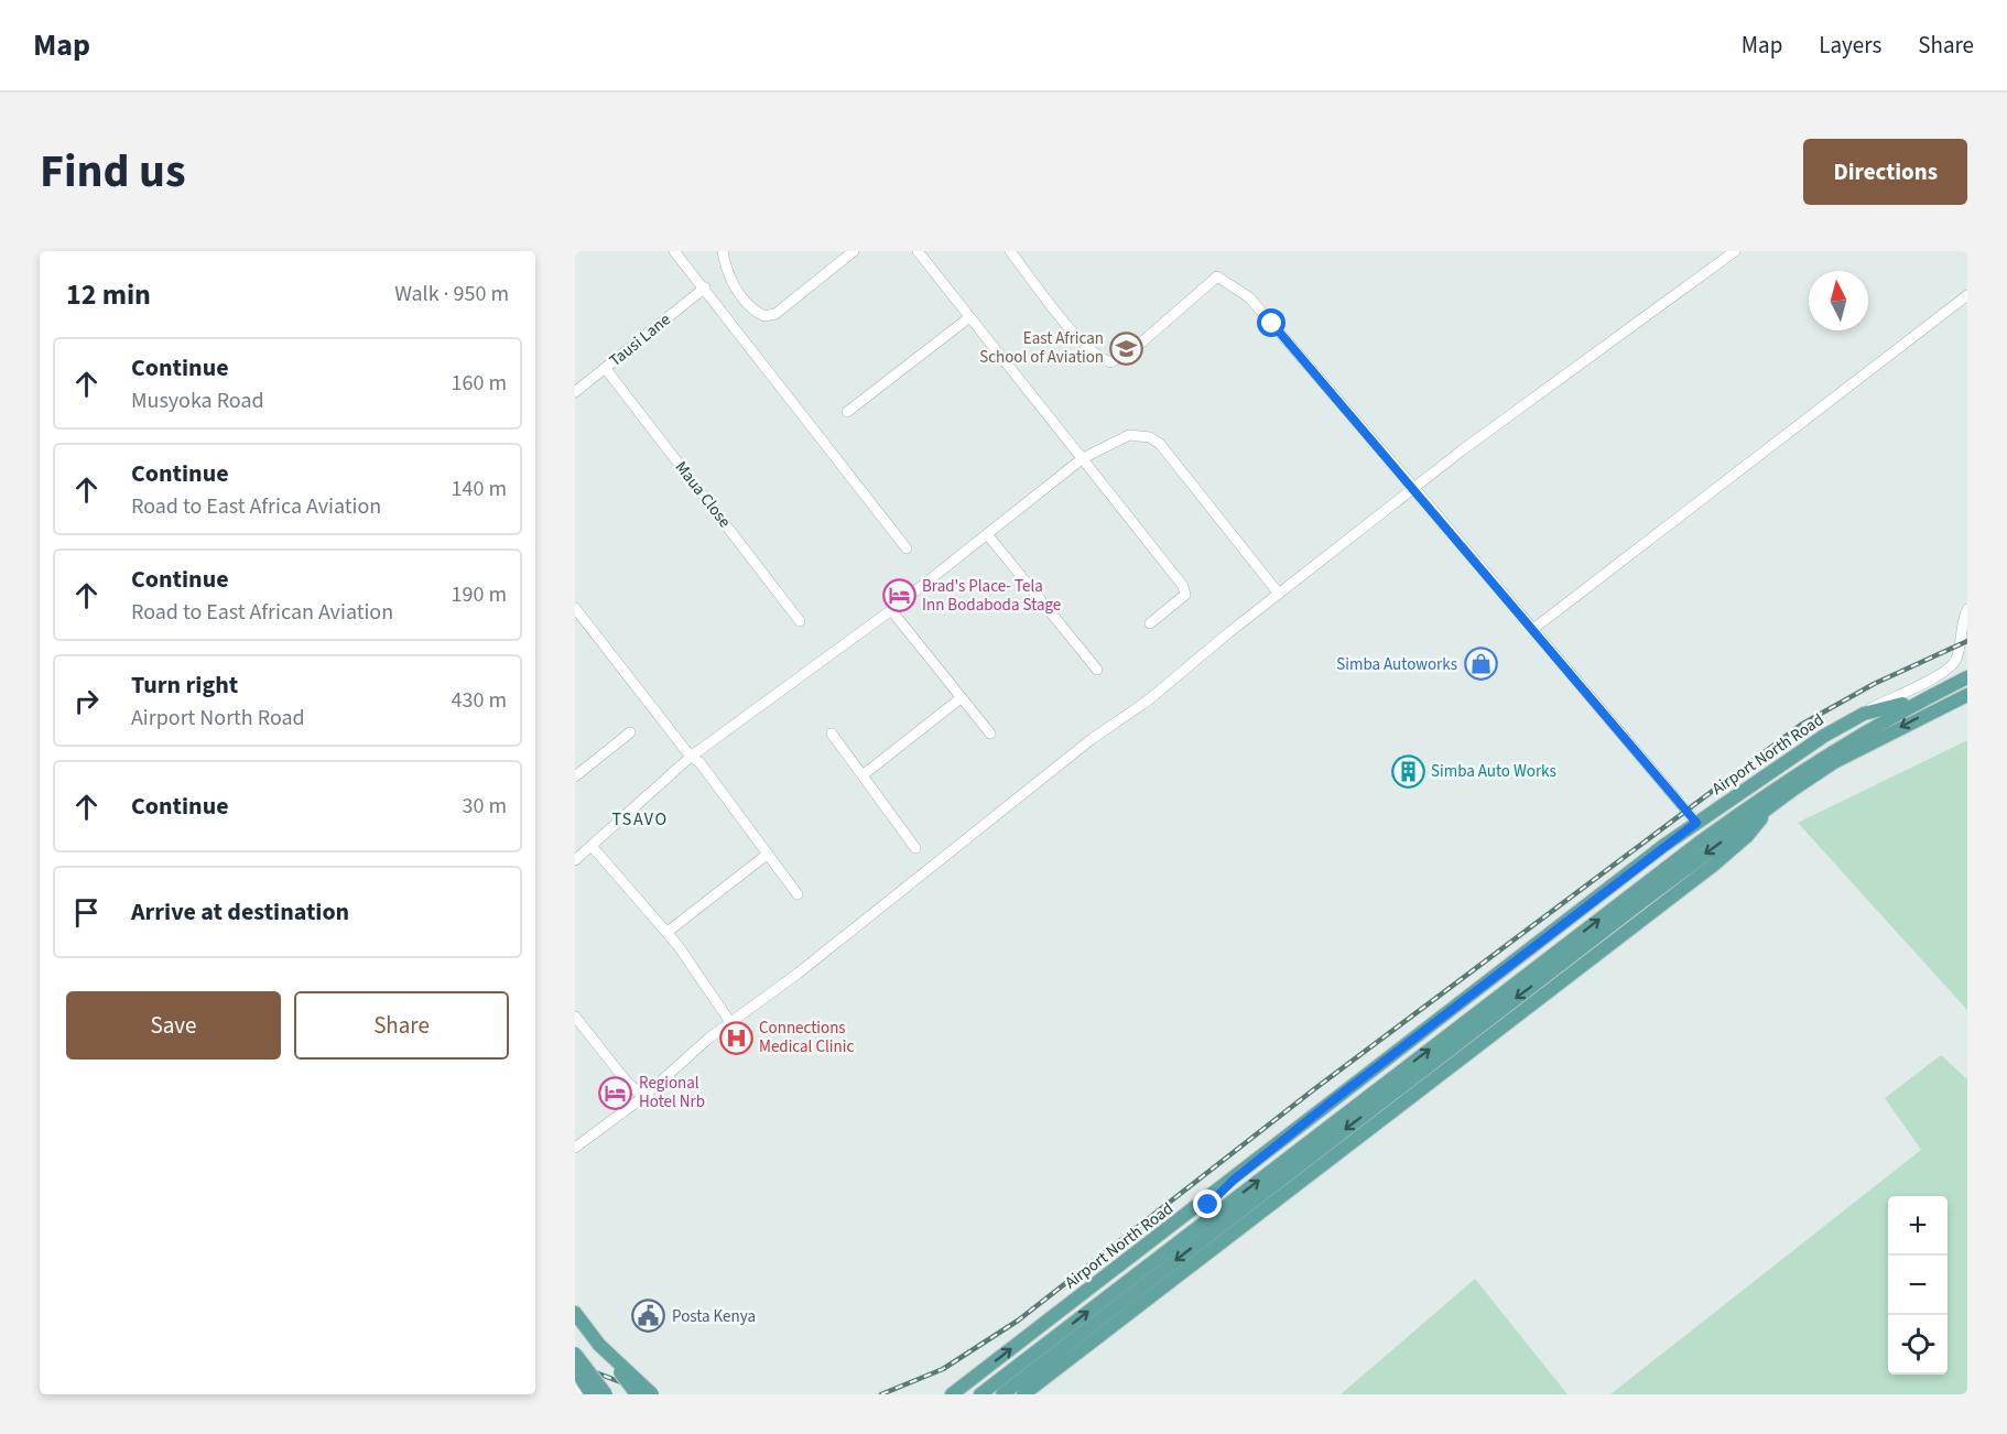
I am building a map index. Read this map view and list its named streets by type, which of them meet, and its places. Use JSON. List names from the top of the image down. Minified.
{"streets":{"main road":["Airport North Road"],"street":["Tausi Lane","Maua Close"]},"crossings":[["Tausi Lane","Maua Close"]],"districts":["TSAVO"],"places":{"school or university":["East African School of Aviation"],"hotel":["Brad's Place- Tela Inn Bodaboda Stage","Regional Hotel Nrb"],"shop":["Simba Autoworks"],"building":["Simba Auto Works"],"hospital":["Connections Medical Clinic"],"public building":["Posta Kenya"]},"north":"top","page":{"header":"Map","nav":["Map","Layers","Share"],"title":"Find us","buttons":["Directions",["Save","Share"]],"heading":["12 min","Walk · 950 m"],"list":[["Continue","Musyoka Road","160 m"],["Continue","Road to East Africa Aviation","140 m"],["Continue","Road to East African Aviation","190 m"],["Turn right","Airport North Road","430 m"],["Continue","30 m"],"Arrive at destination"],"map_buttons":["+","−"]}}
